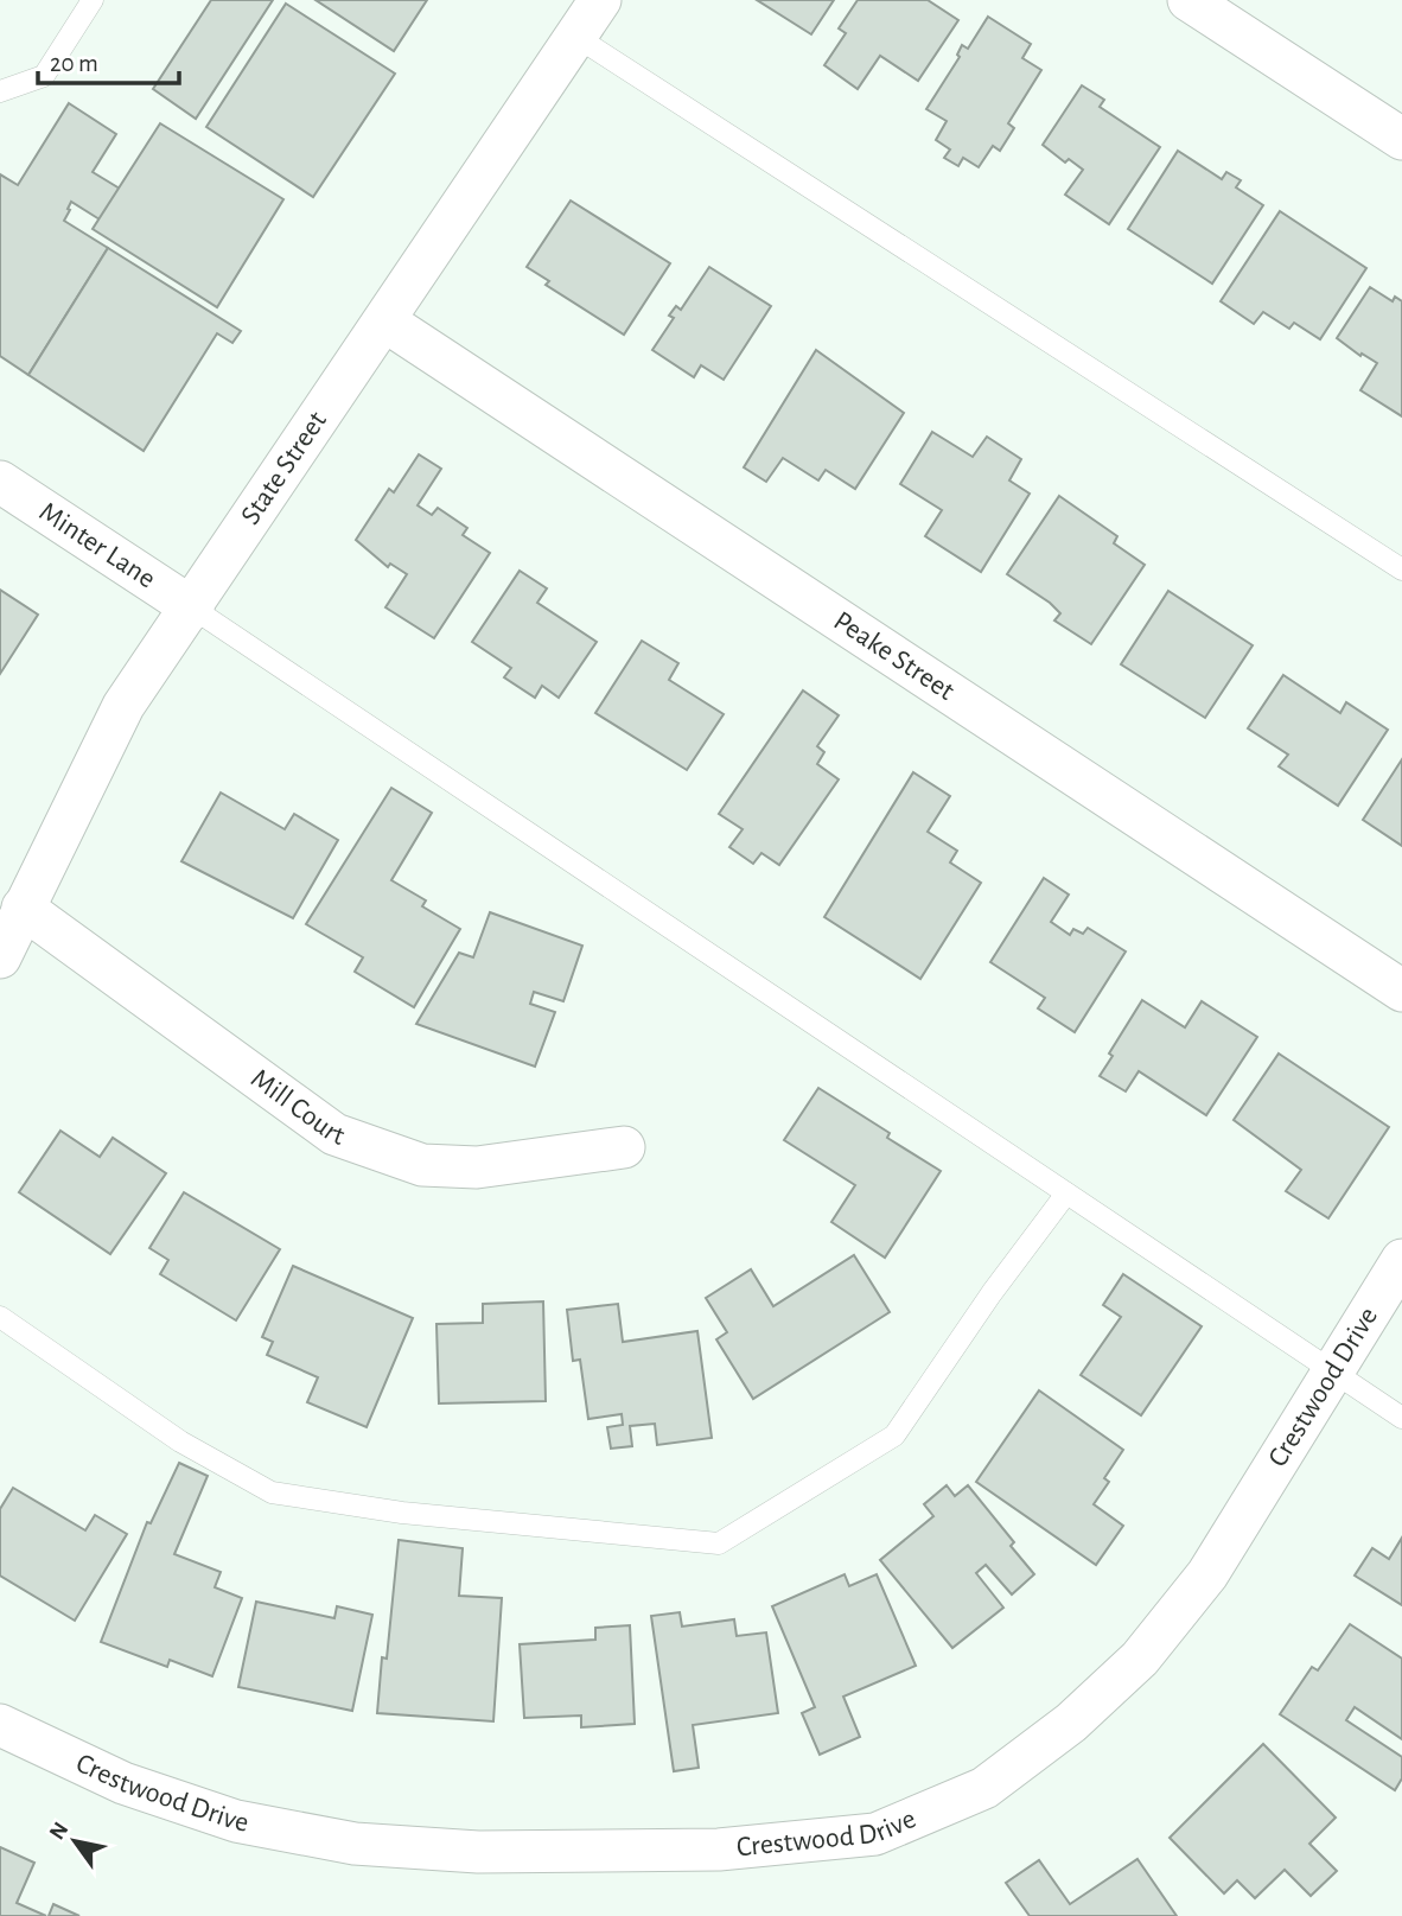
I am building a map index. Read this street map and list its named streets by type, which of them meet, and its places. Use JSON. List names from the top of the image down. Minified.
{"streets":{"street":["State Street","Minter Lane","Peake Street","Mill Court","Crestwood Drive"]},"crossings":[["State Street","Minter Lane"],["State Street","Peake Street"],["State Street","Mill Court"]],"scale_bar":"20 m","north":"top left"}
